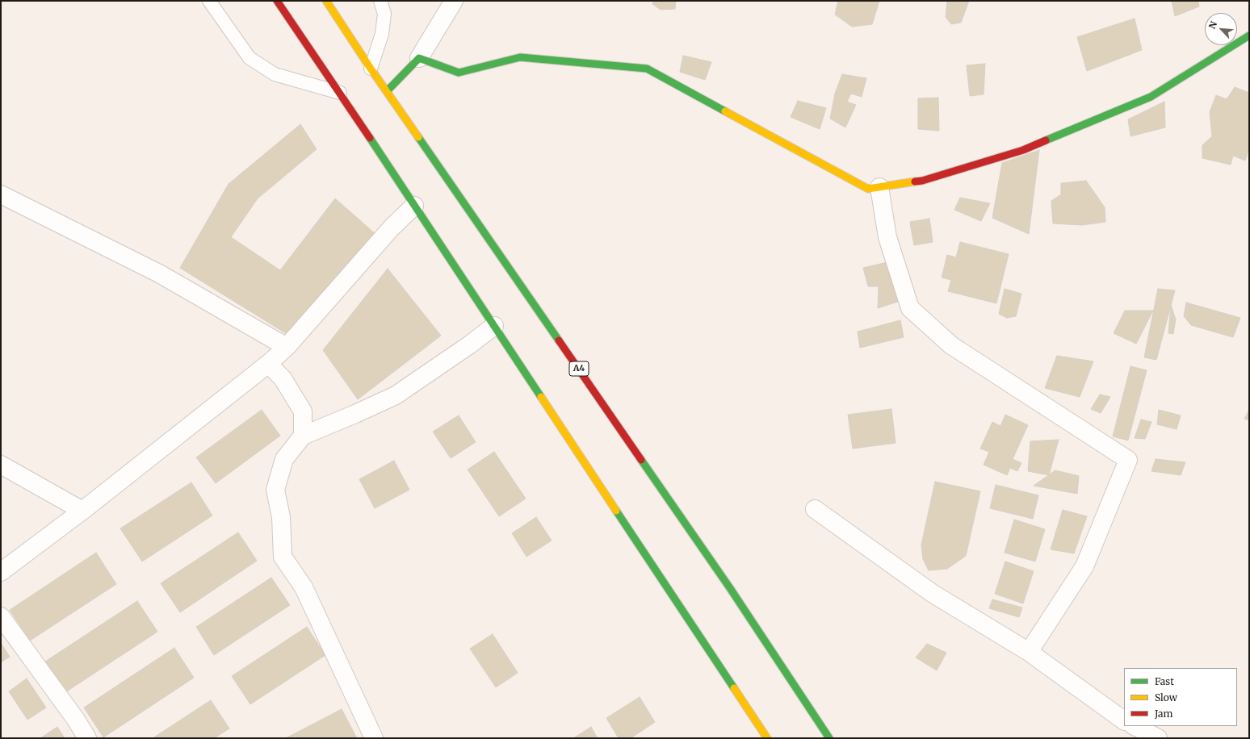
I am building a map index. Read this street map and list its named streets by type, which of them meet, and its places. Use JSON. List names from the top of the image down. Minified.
{"streets":{"main road":["A4"]},"legend":["Fast","Slow","Jam"],"north":"top left"}
